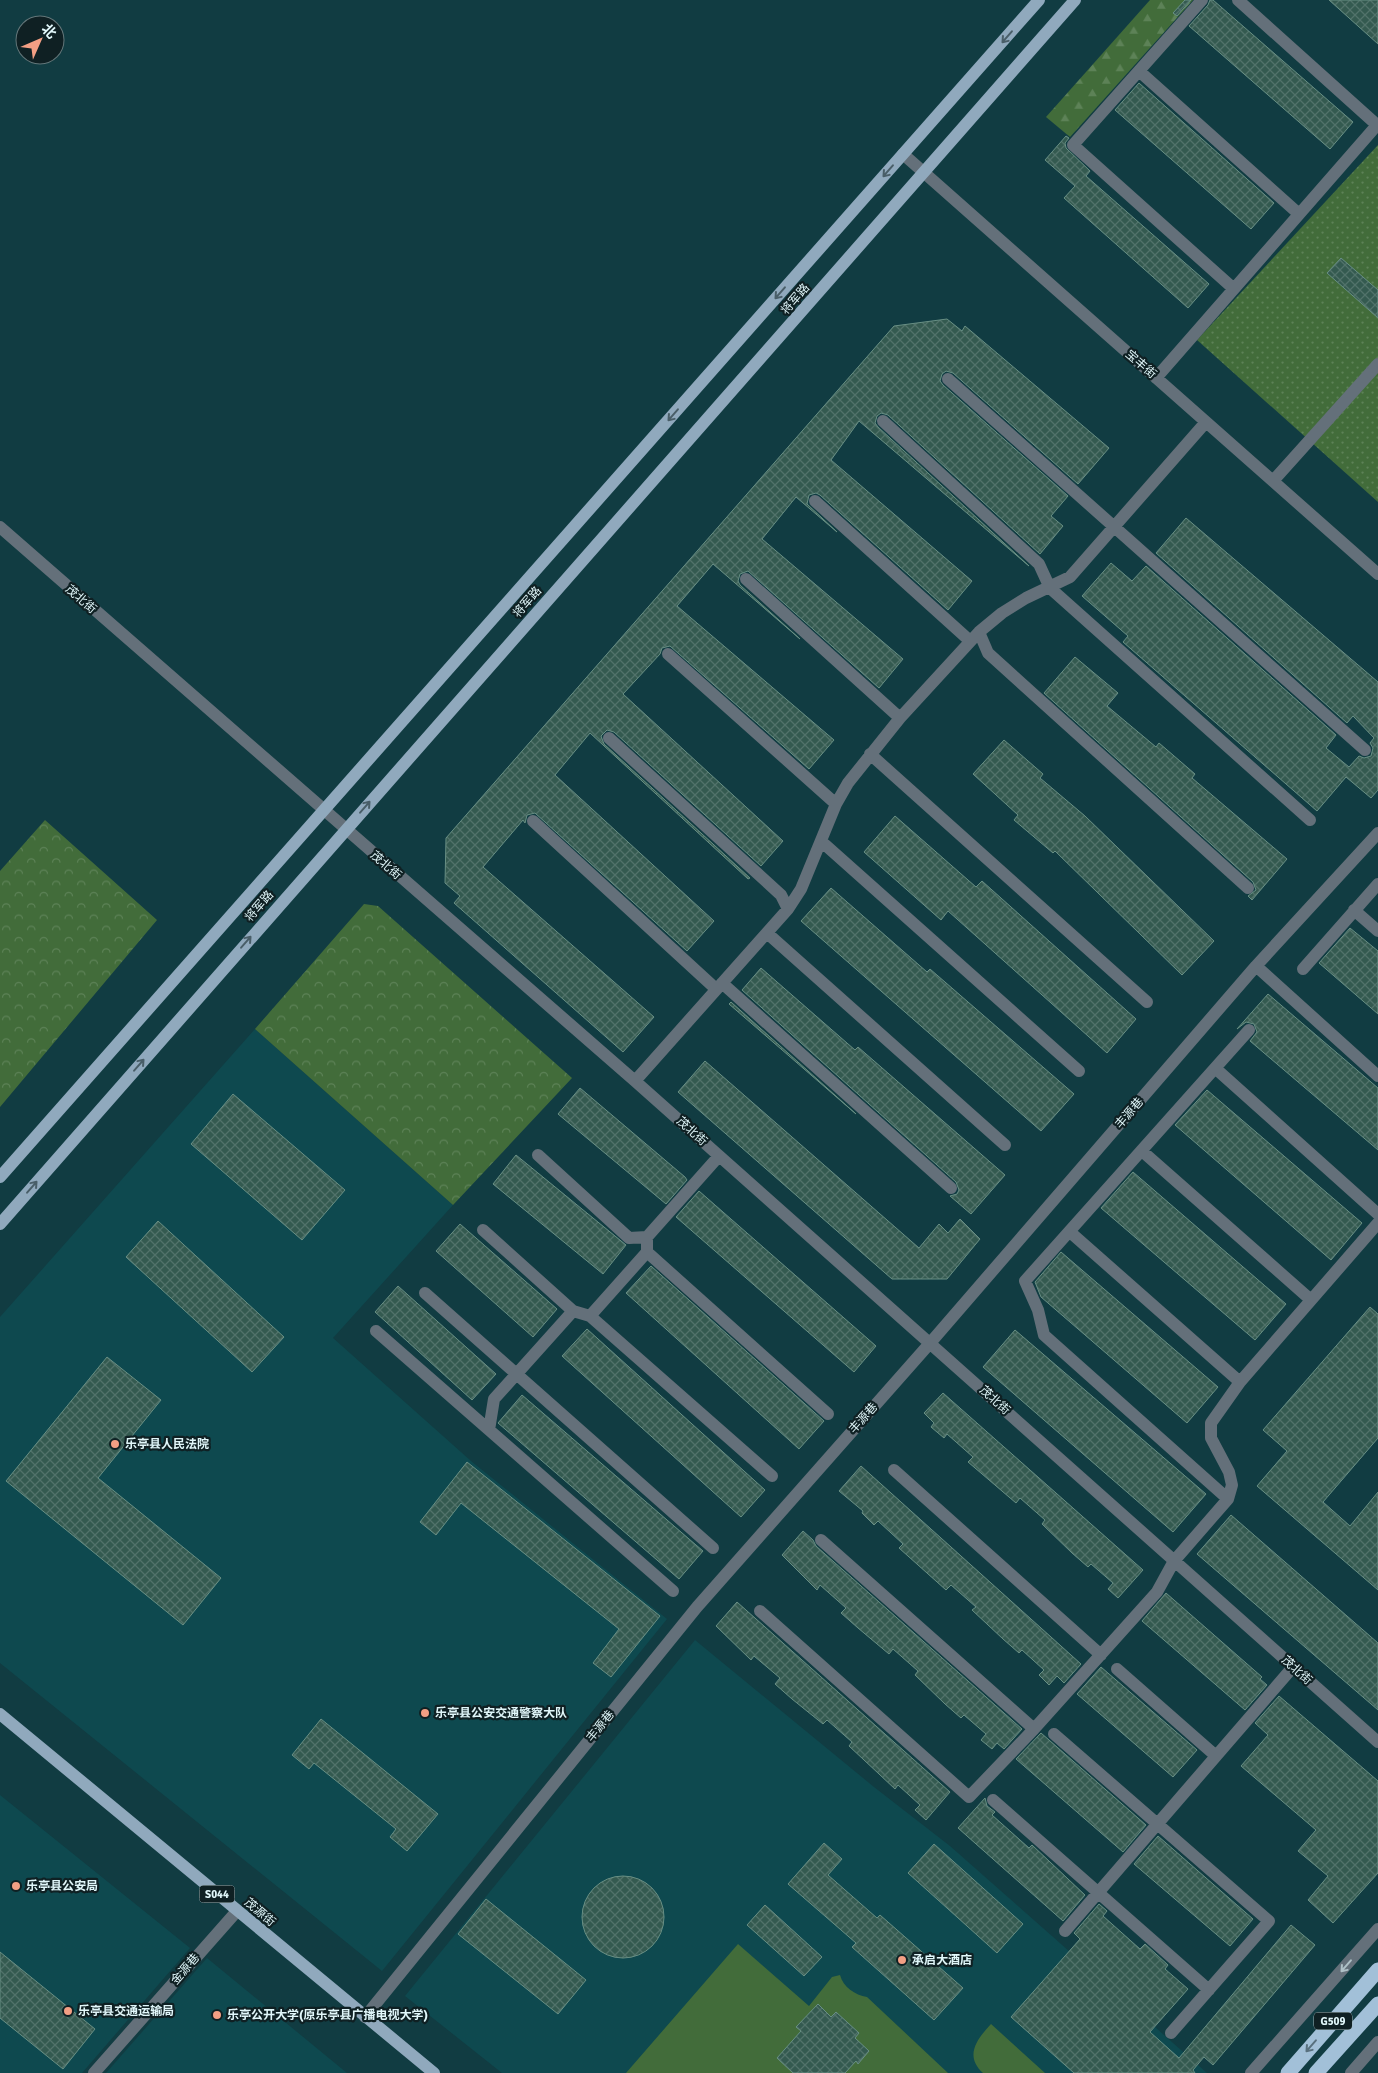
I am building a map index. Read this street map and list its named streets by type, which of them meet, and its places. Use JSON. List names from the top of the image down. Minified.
{"streets":{"highway":["G509"],"main road":["将军路","S044","茂源街"],"street":["宝丰街","茂北街","丰源巷","金源巷"]},"crossings":[["将军路","宝丰街"],["将军路","茂北街"],["茂北街","丰源巷"],["丰源巷","茂源街"],["茂源街","金源巷"]],"places":["乐亭县人民法院","乐亭县公安交通警察大队","乐亭县公安局","承启大酒店","乐亭县交通运输局","乐亭公开大学(原乐亭县广播电视大学)"],"north":"top right"}
